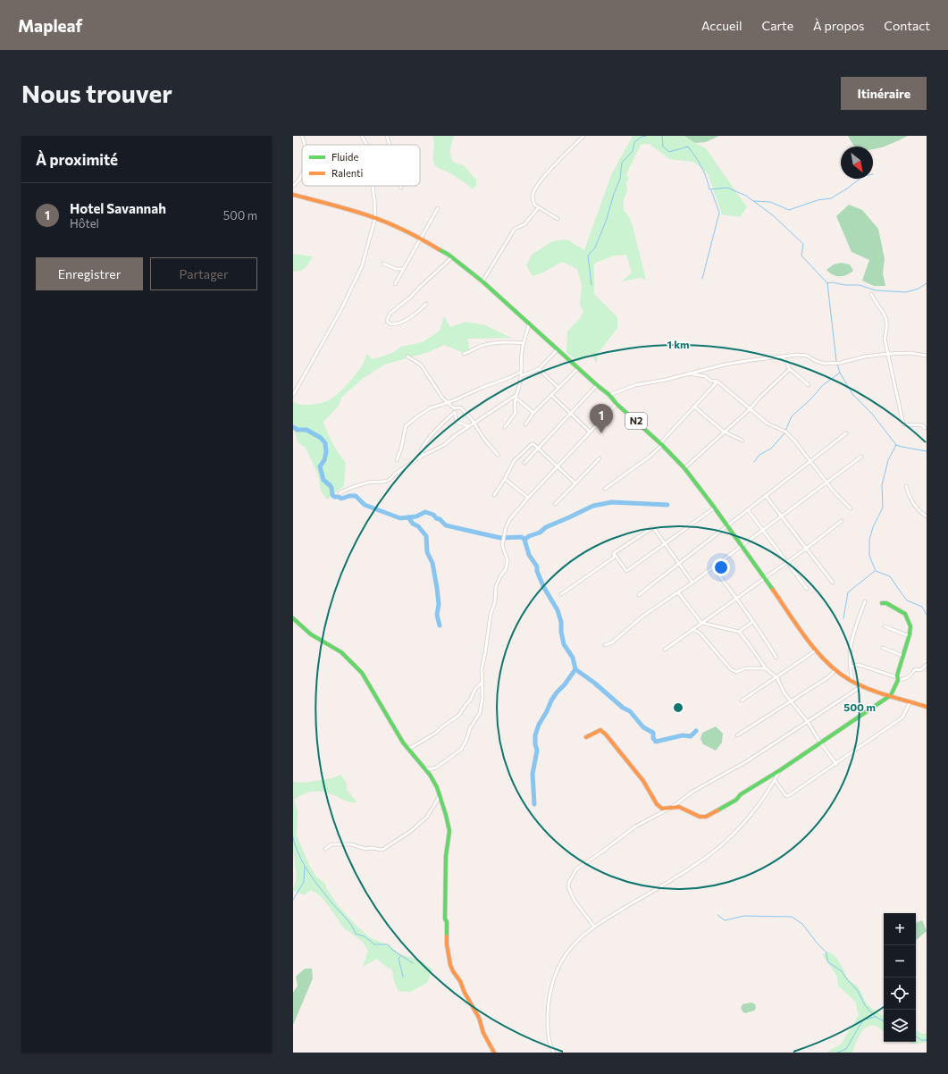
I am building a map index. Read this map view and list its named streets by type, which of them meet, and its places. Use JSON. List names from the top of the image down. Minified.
{"streets":{"main road":["N2"]},"legend":["Fluide","Ralenti"],"north":"bottom right","page":{"header":"Mapleaf","nav":["Accueil","Carte","À propos","Contact"],"buttons":["Itinéraire",["Enregistrer","Partager"]],"title":"Nous trouver","heading":"À proximité","list":[{"mark":"1","name":"Hotel Savannah","note":"Hôtel","value":"500 m"}],"pins":"1","map_buttons":["+","−"]},"rings":["1 km","500 m"]}
